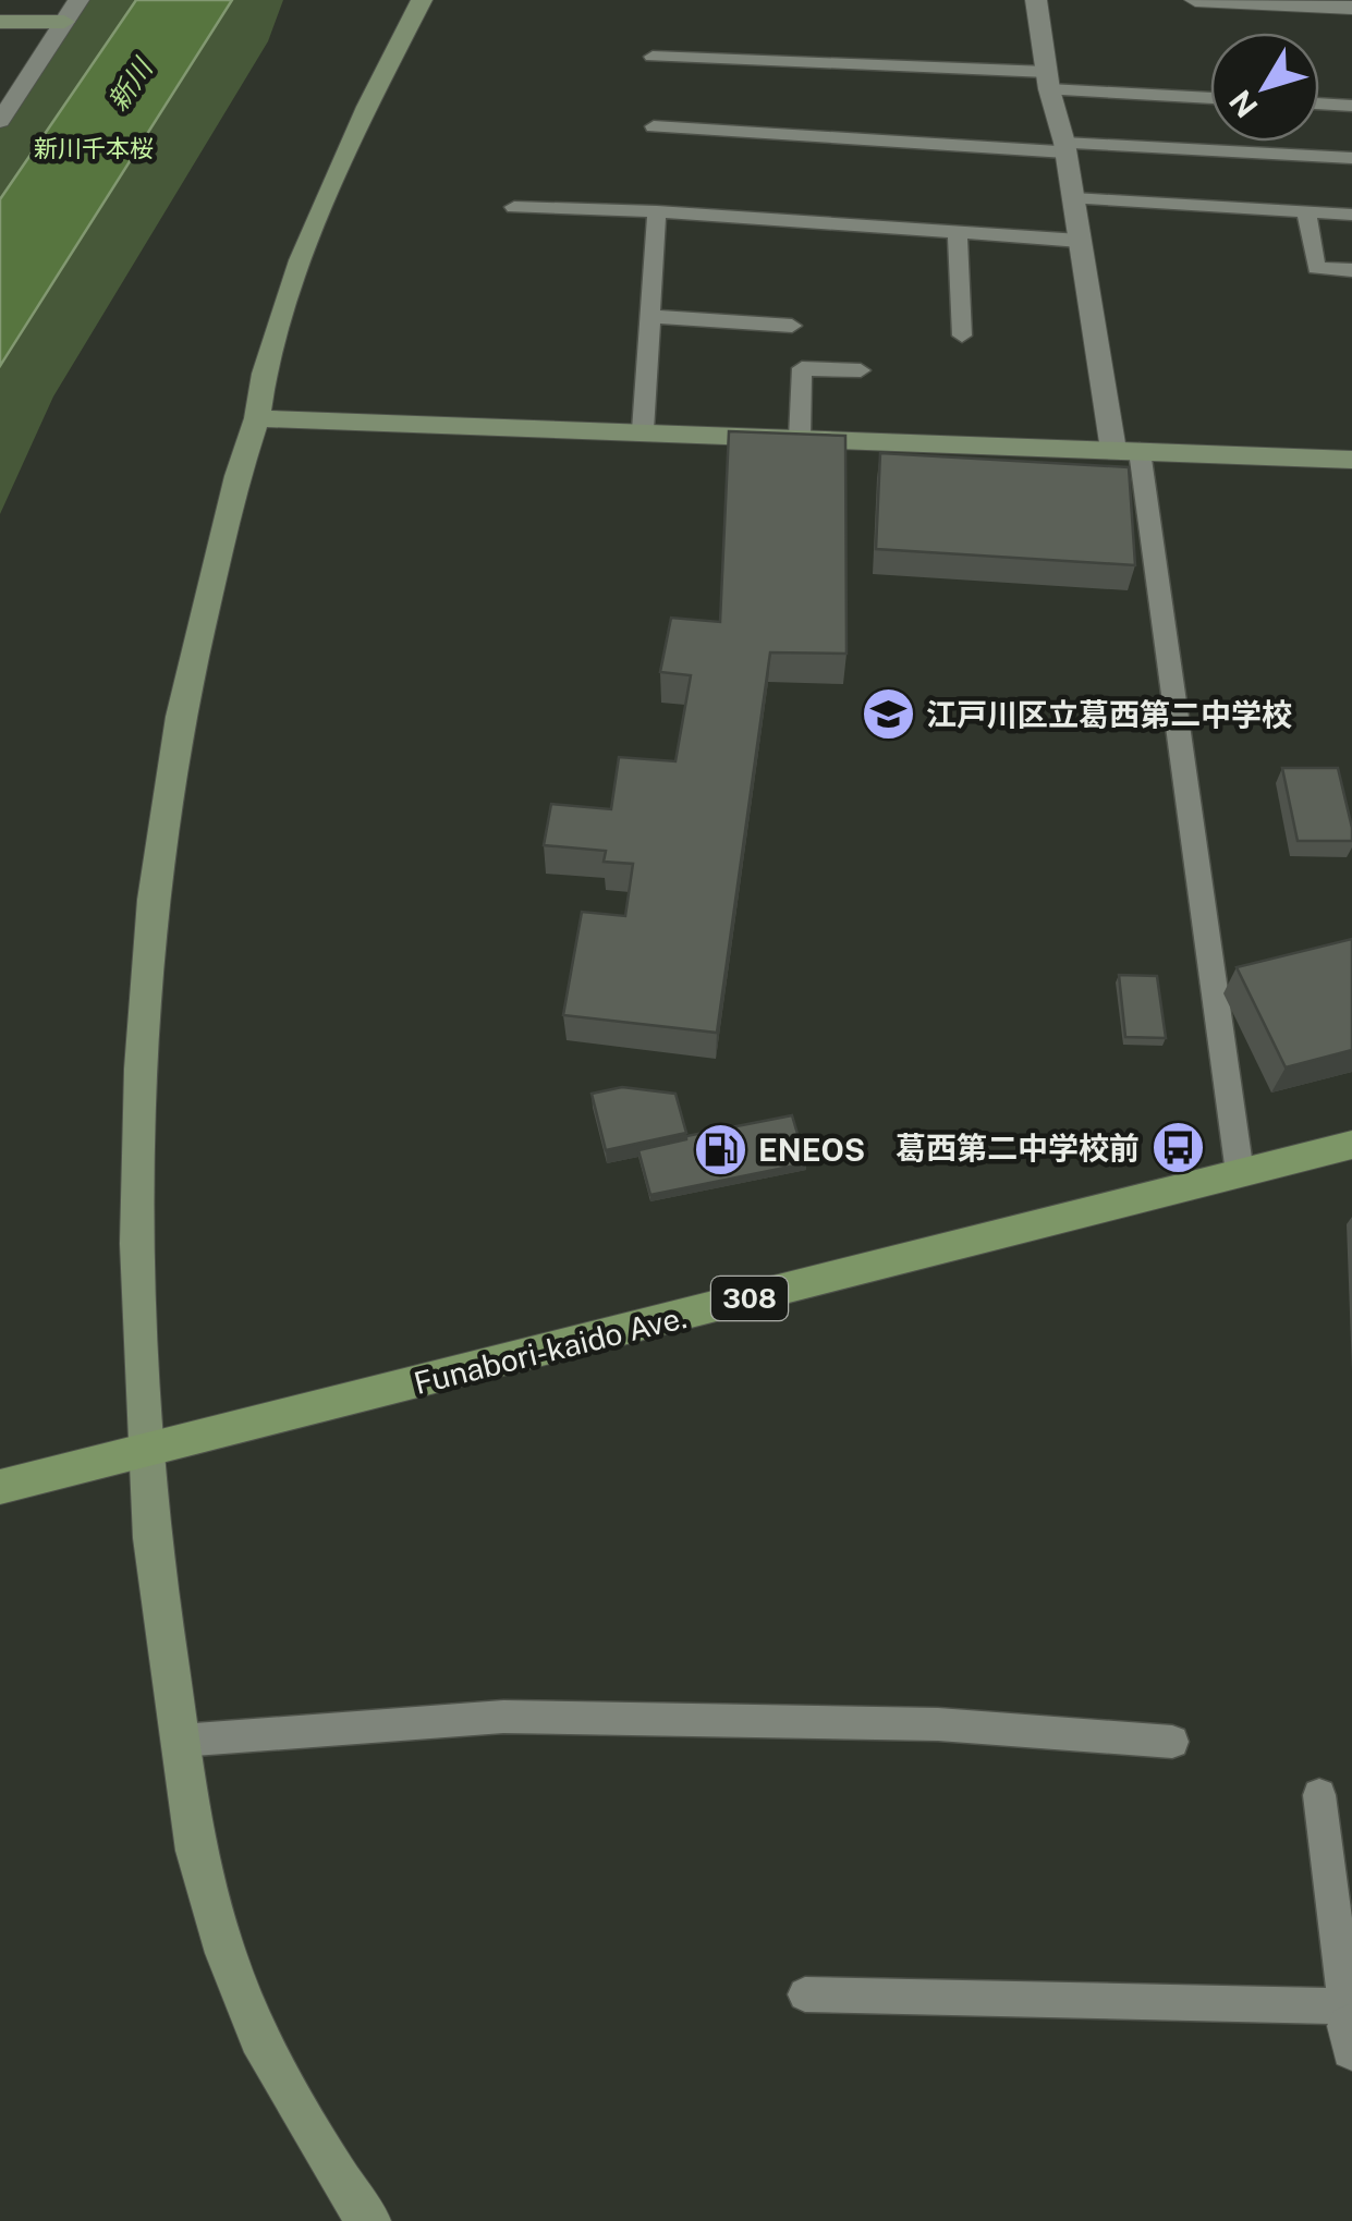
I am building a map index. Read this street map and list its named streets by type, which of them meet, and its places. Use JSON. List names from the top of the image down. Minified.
{"streets":{"main road":["308","Funabori-kaido Ave."]},"water":["新川"],"parks":["新川千本桜"],"places":{"school or university":["江戸川区立葛西第二中学校"],"bus stop":["葛西第二中学校前"],"fuel station":["ENEOS"]},"north":"bottom left"}
